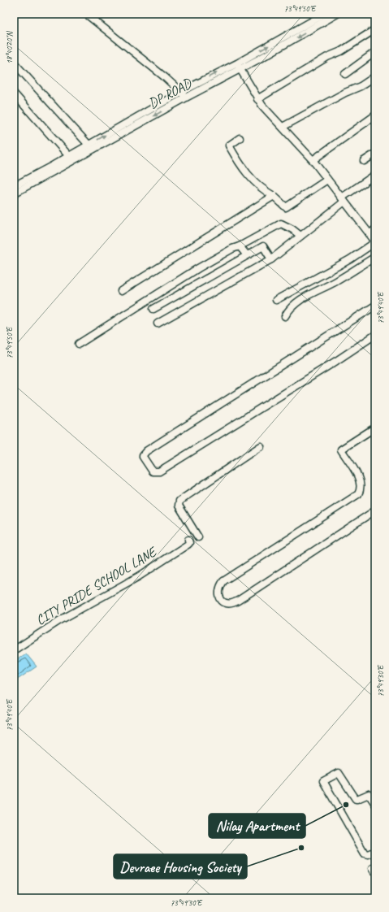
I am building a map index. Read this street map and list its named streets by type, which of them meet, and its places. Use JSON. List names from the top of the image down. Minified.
{"streets":{"street":["DP ROAD","CITY PRIDE SCHOOL LANE"]},"places":["Nilay Apartment","Devraee Housing Society"],"coordinates":["73°49'50\"E","18°40'20\"N","73°49'40\"E","73°49'30\"E"]}
